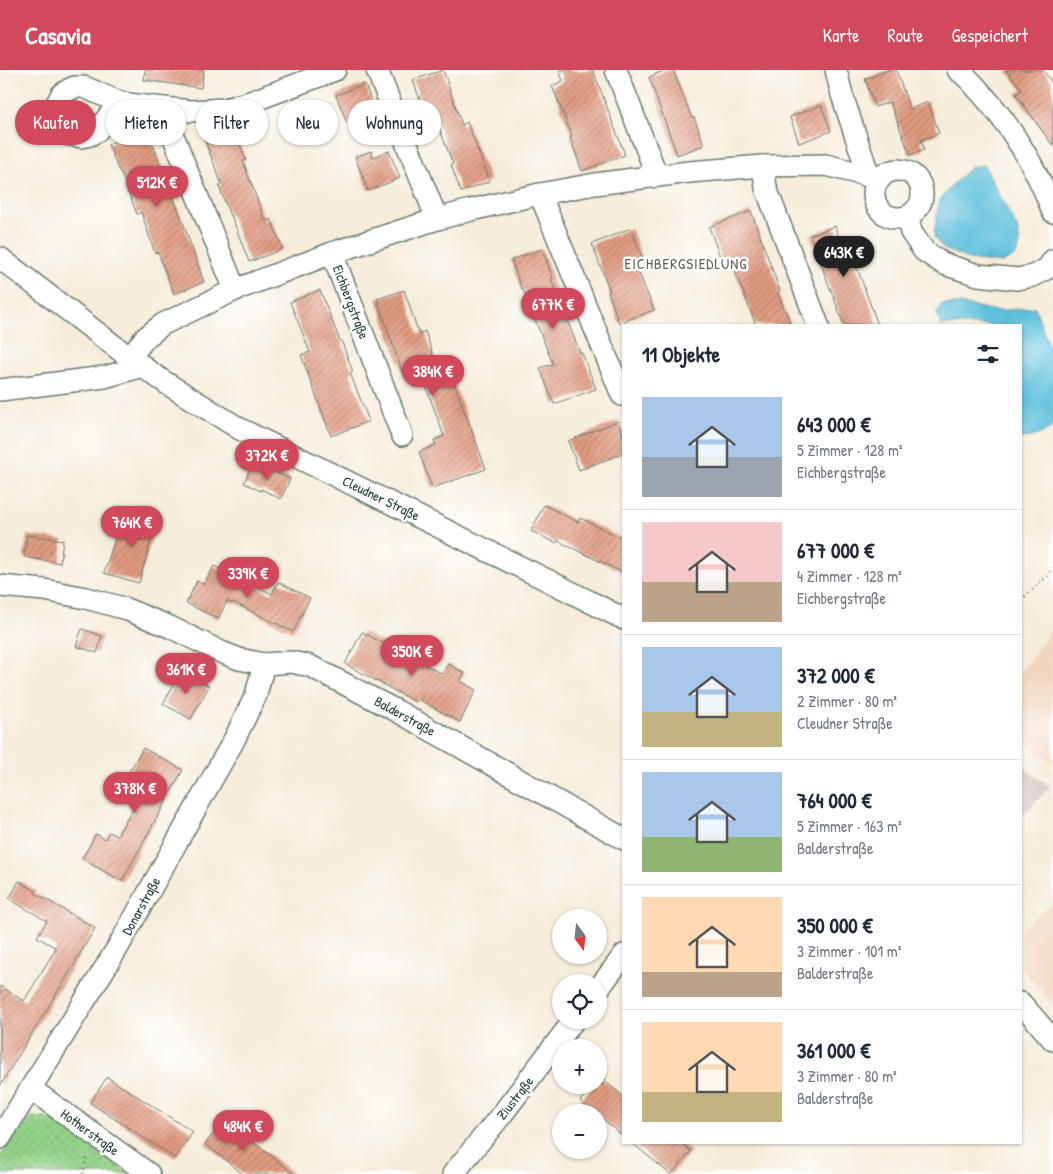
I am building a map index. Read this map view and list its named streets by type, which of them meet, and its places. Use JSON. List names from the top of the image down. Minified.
{"streets":{"street":["Eichbergstraße","Cleudner Straße","Balderstraße","Donarstraße","Ziustraße","Hotherstraße"]},"crossings":[["Eichbergstraße","Cleudner Straße"],["Balderstraße","Donarstraße"],["Donarstraße","Hotherstraße"]],"districts":["EICHBERGSIEDLUNG"],"north":"bottom","page":{"header":"Casavia","nav":["Karte","Route","Gespeichert"],"chip":["Kaufen","Mieten","Filter","Neu","Wohnung"],"price":["512K €","643K €","677K €","384K €","372K €","764K €","339K €","350K €","361K €","378K €","484K €"],"heading":"11 Objekte","list":[{"name":"643 000 €","note":"5 Zimmer · 128 m² · Eichbergstraße"},{"name":"677 000 €","note":"4 Zimmer · 128 m² · Eichbergstraße"},{"name":"372 000 €","note":"2 Zimmer · 80 m² · Cleudner Straße"},{"name":"764 000 €","note":"5 Zimmer · 163 m² · Balderstraße"},{"name":"350 000 €","note":"3 Zimmer · 101 m² · Balderstraße"},{"name":"361 000 €","note":"3 Zimmer · 80 m² · Balderstraße"}],"map_buttons":["+","−"]}}
